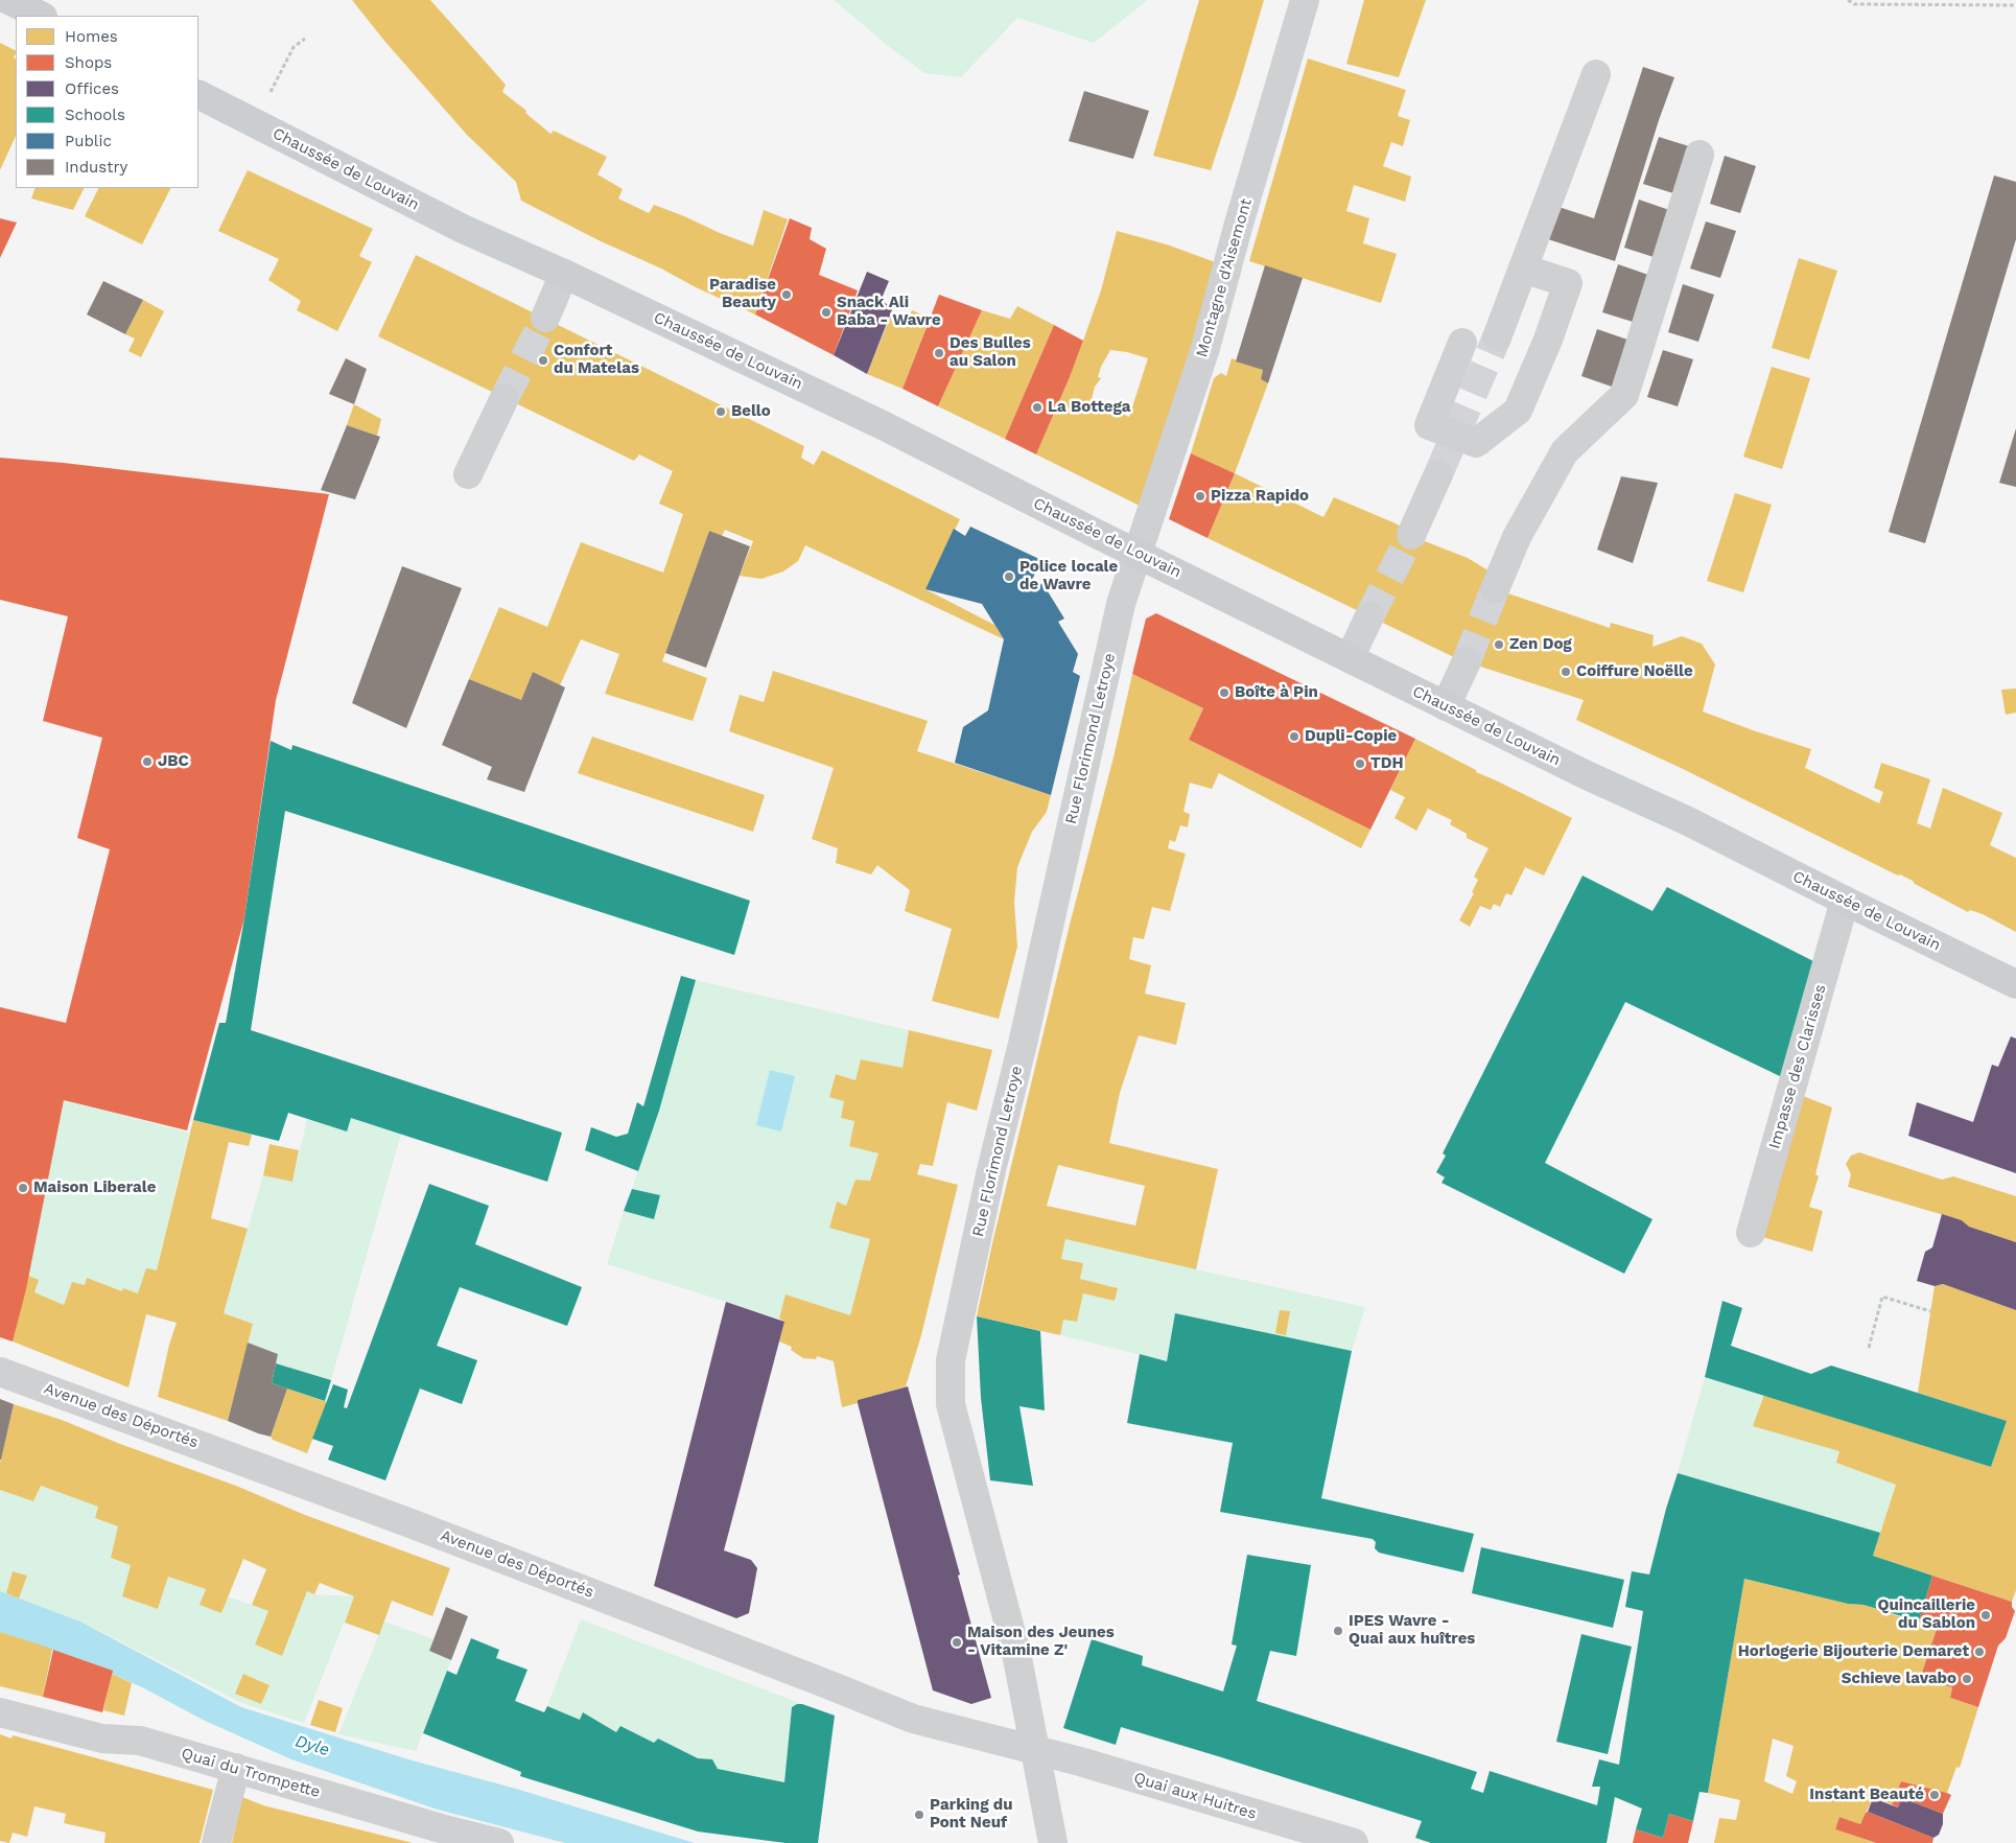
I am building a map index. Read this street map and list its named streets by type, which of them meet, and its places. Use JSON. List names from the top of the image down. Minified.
{"streets":{"main road":["Chaussée de Louvain"],"street":["Montagne d'Aisemont","Rue Florimond Letroye","Impasse des Clarisses","Avenue des Déportés","Quai du Trompette","Quai aux Huitres"]},"crossings":[["Chaussée de Louvain","Montagne d'Aisemont"],["Chaussée de Louvain","Rue Florimond Letroye"],["Chaussée de Louvain","Impasse des Clarisses"],["Montagne d'Aisemont","Rue Florimond Letroye"],["Rue Florimond Letroye","Avenue des Déportés"],["Rue Florimond Letroye","Quai aux Huitres"],["Avenue des Déportés","Quai aux Huitres"]],"water":["Dyle"],"places":["Paradise Beauty","Snack Ali Baba - Wavre","Des Bulles au Salon","Confort du Matelas","La Bottega","Bello","Pizza Rapido","Police locale de Wavre","Zen Dog","Coiffure Noëlle","Boîte à Pin","Dupli-Copie","JBC","TDH","Maison Liberale","Quincaillerie du Sablon","IPES Wavre - Quai aux huîtres","Maison des Jeunes - Vitamine Z'","Horlogerie Bijouterie Demaret","Schieve lavabo","Instant Beauté","Parking du Pont Neuf"],"legend":["Homes","Shops","Offices","Schools","Public","Industry"]}
